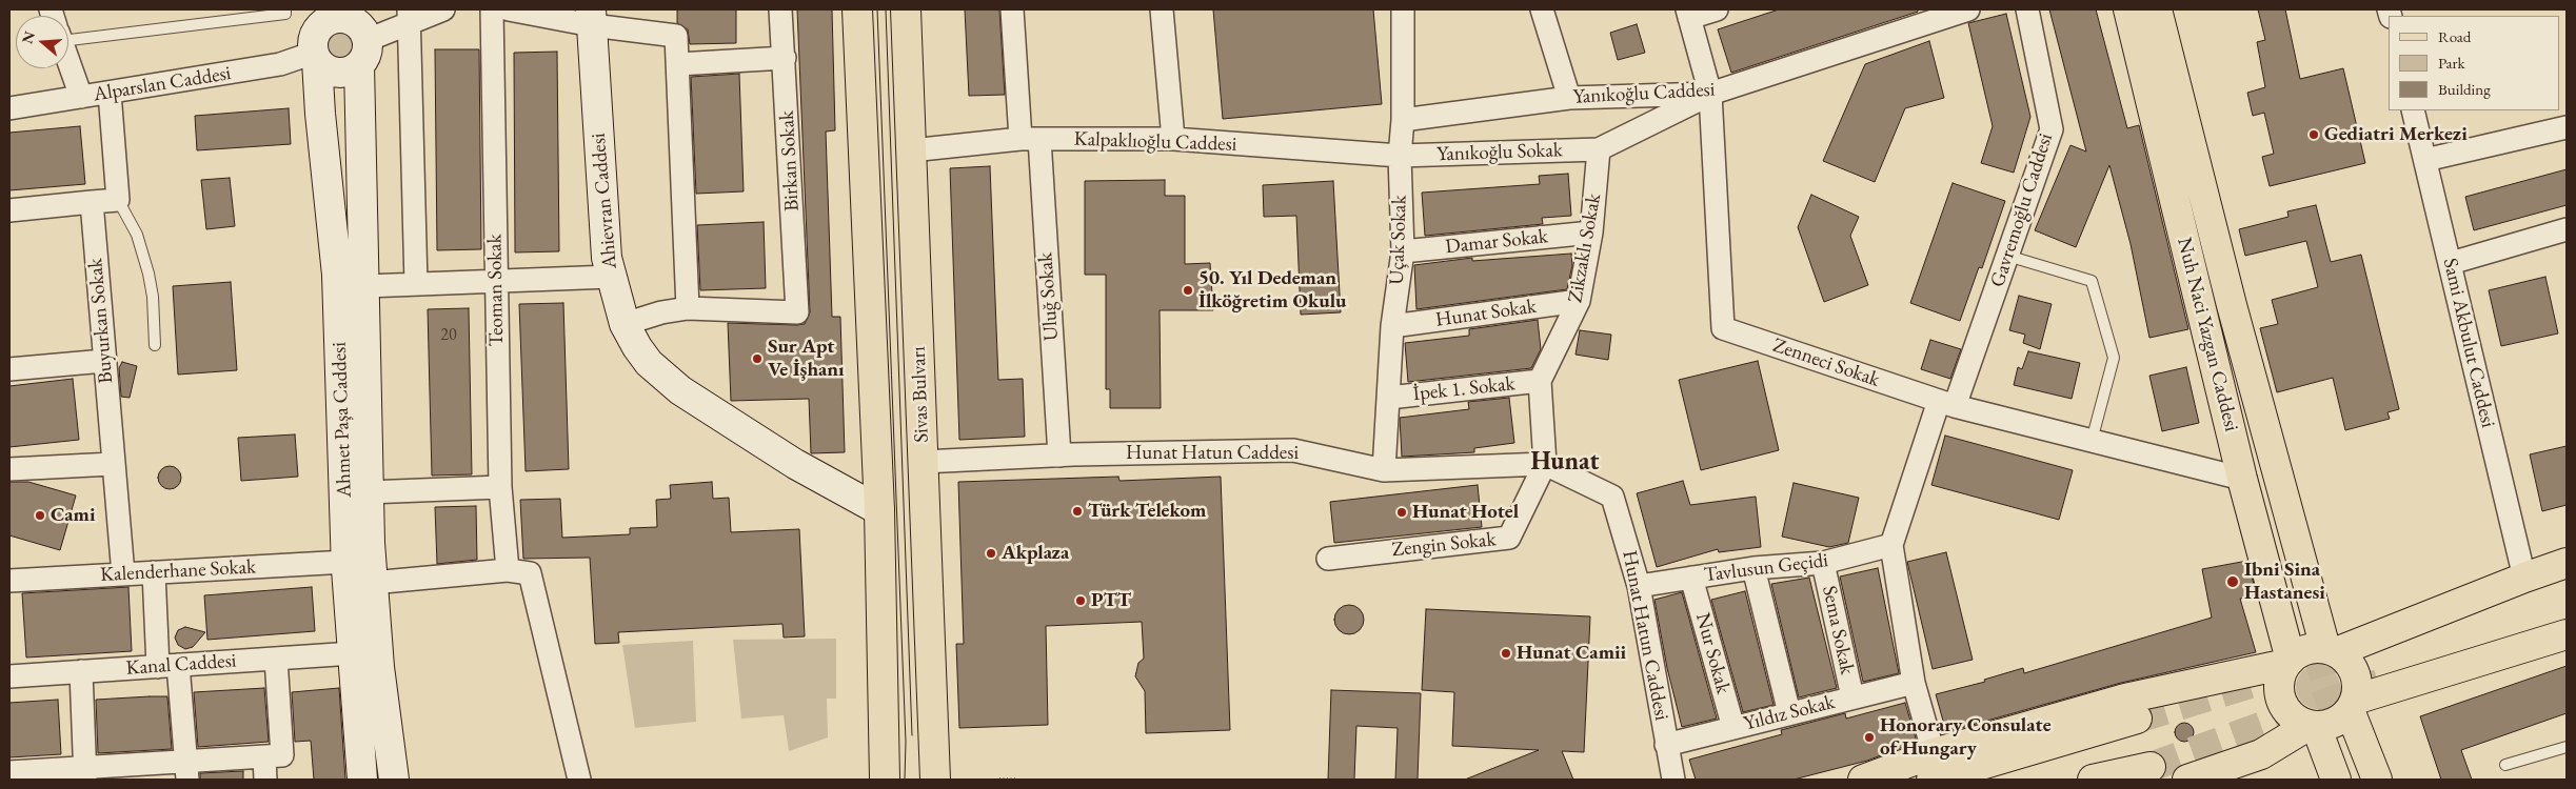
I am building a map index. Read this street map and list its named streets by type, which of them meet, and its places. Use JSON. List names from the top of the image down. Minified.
{"streets":{"main road":["Nuh Naci Yazgan Caddesi","Sivas Bulvarı"],"street":["Alparslan Caddesi","Yanıkoğlu Caddesi","Kalpaklıoğlu Caddesi","Yanıkoğlu Sokak","Birkan Sokak","Ahievran Caddesi","Gavremoğlu Caddesi","Uçak Sokak","Damar Sokak","Zikzaklı Sokak","Teoman Sokak","Uluğ Sokak","Hunat Sokak","Buyurkan Sokak","Sami Akbulut Caddesi","Zenneci Sokak","İpek 1. Sokak","Ahmet Paşa Caddesi","Hunat Hatun Caddesi","Zengin Sokak","Tavlusun Geçidi","Kalenderhane Sokak","Sema Sokak","Nur Sokak","Kanal Caddesi","Yıldız Sokak"]},"crossings":[["Alparslan Caddesi","Ahmet Paşa Caddesi"],["Yanıkoğlu Caddesi","Uçak Sokak"],["Yanıkoğlu Caddesi","Zenneci Sokak"],["Kalpaklıoğlu Caddesi","Yanıkoğlu Sokak"],["Kalpaklıoğlu Caddesi","Uçak Sokak"],["Kalpaklıoğlu Caddesi","Uluğ Sokak"],["Kalpaklıoğlu Caddesi","Sivas Bulvarı"],["Yanıkoğlu Sokak","Uçak Sokak"],["Yanıkoğlu Sokak","Zikzaklı Sokak"],["Gavremoğlu Caddesi","Zenneci Sokak"],["Uçak Sokak","Damar Sokak"],["Uçak Sokak","Hunat Sokak"],["Uçak Sokak","İpek 1. Sokak"],["Uçak Sokak","Hunat Hatun Caddesi"],["Damar Sokak","Zikzaklı Sokak"],["Zikzaklı Sokak","Hunat Sokak"],["Zikzaklı Sokak","İpek 1. Sokak"],["Uluğ Sokak","Hunat Hatun Caddesi"],["Buyurkan Sokak","Kalenderhane Sokak"],["Nuh Naci Yazgan Caddesi","Zenneci Sokak"],["Sivas Bulvarı","Hunat Hatun Caddesi"],["Ahmet Paşa Caddesi","Kalenderhane Sokak"],["Ahmet Paşa Caddesi","Kanal Caddesi"],["Hunat Hatun Caddesi","Zengin Sokak"],["Hunat Hatun Caddesi","Tavlusun Geçidi"],["Hunat Hatun Caddesi","Yıldız Sokak"],["Tavlusun Geçidi","Sema Sokak"],["Tavlusun Geçidi","Nur Sokak"],["Sema Sokak","Yıldız Sokak"],["Nur Sokak","Yıldız Sokak"]],"districts":["Hunat"],"places":["Gediatri Merkezi","50. Yıl Dedeman İlköğretim Okulu","Sur Apt Ve İşhanı","Türk Telekom","Hunat Hotel","Cami","Akplaza","Ibni Sina Hastanesi","PTT","Hunat Camii","Honorary Consulate of Hungary"],"house_numbers":["20"],"legend":["Road","Park","Building"],"north":"left"}
